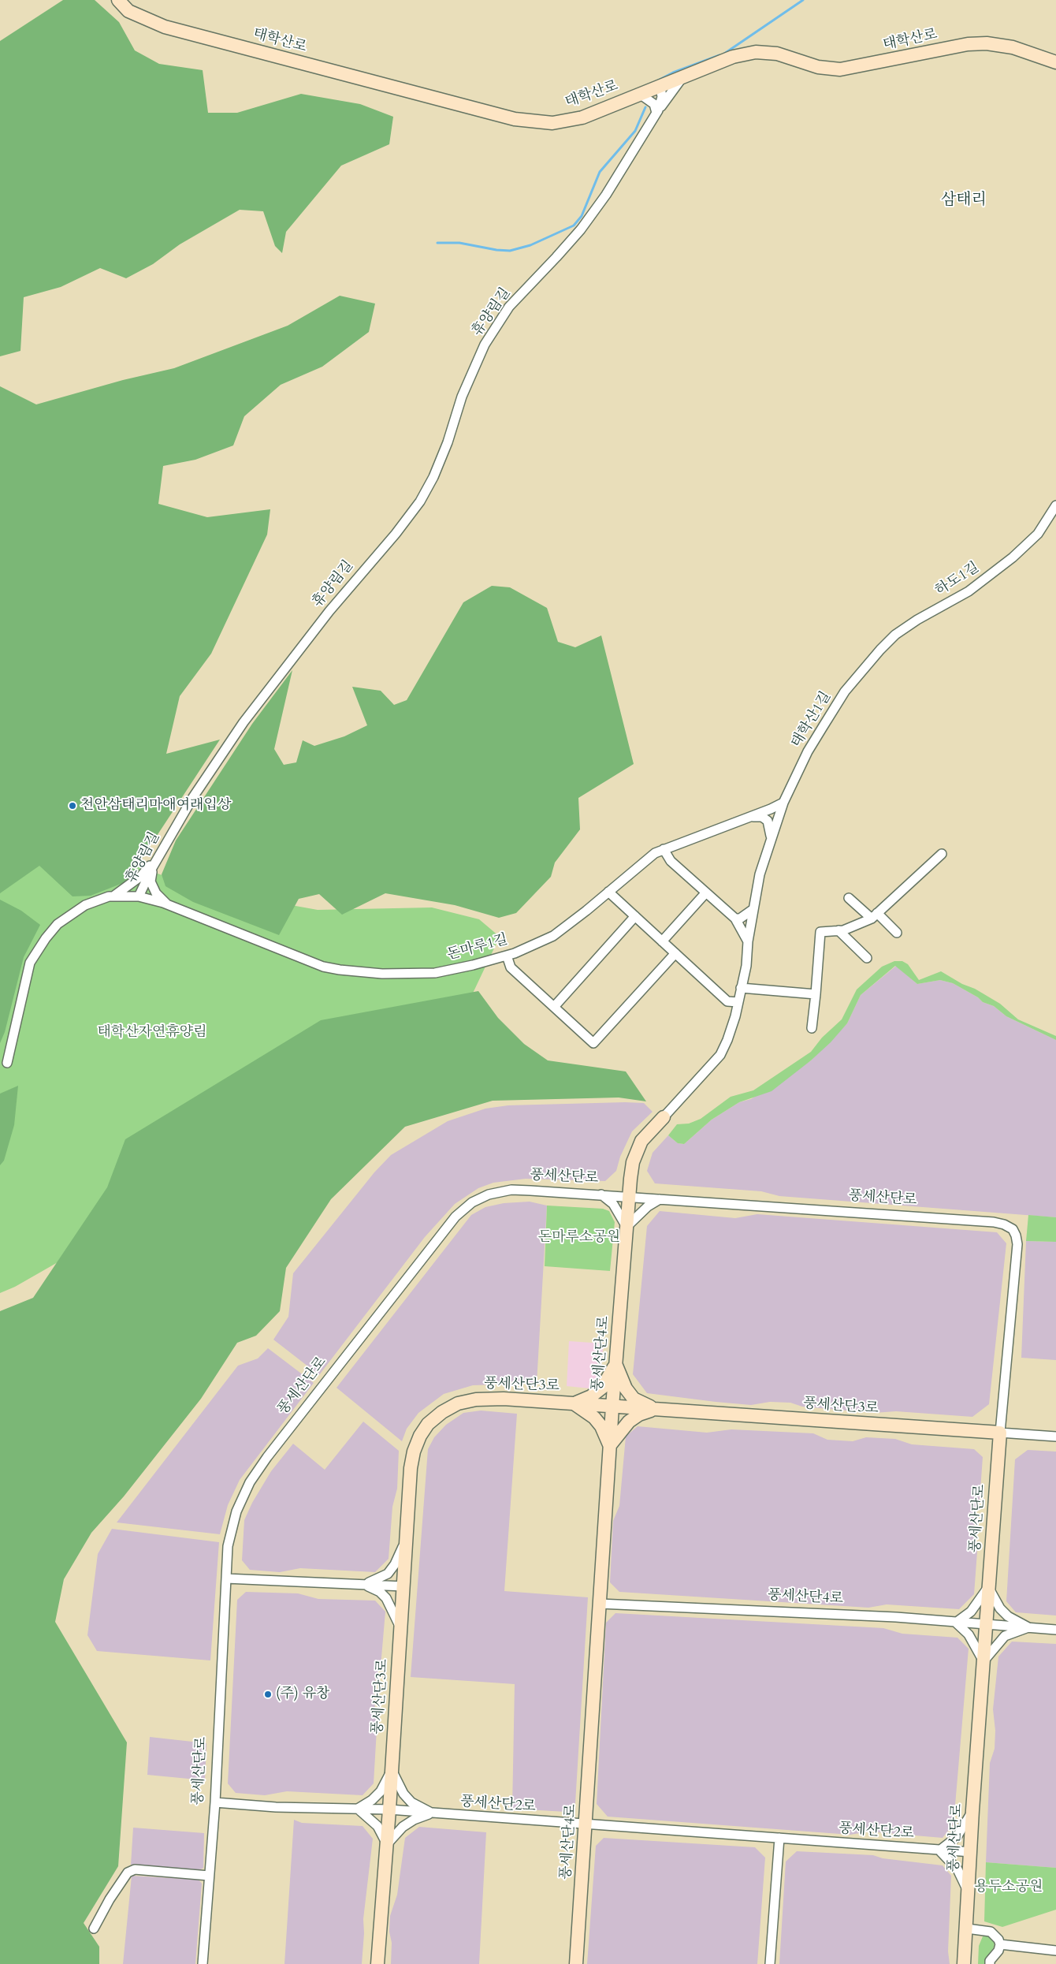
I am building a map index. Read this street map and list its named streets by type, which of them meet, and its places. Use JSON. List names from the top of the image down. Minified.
{"streets":{"street":["태학산로","휴양림길","하도1길","태학산1길","돈마루1길","풍세산단로","풍세산단4로","풍세산단3로","풍세산단2로"]},"crossings":[["태학산로","휴양림길"],["휴양림길","돈마루1길"],["하도1길","태학산1길"],["태학산1길","돈마루1길"],["풍세산단로","풍세산단4로"],["풍세산단로","풍세산단3로"],["풍세산단로","풍세산단2로"],["풍세산단4로","풍세산단3로"],["풍세산단4로","풍세산단2로"],["풍세산단3로","풍세산단2로"]],"districts":["삼태리"],"parks":["태학산자연휴양림","돈마루소공원","용두소공원"],"places":["천안삼태리마애여래입상","(주) 유창"]}
